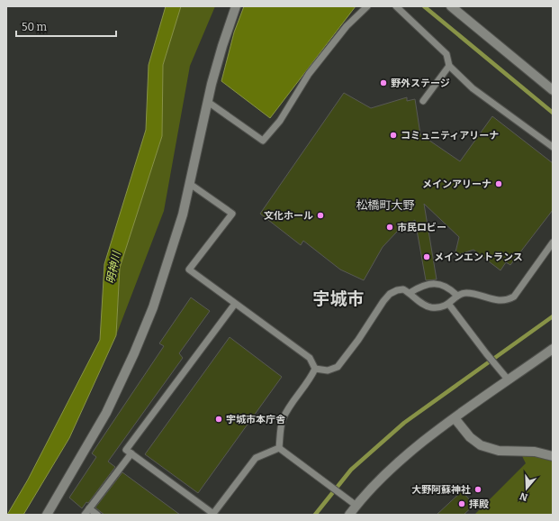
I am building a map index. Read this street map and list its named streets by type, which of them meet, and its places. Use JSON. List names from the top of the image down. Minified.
{"districts":["松橋町大野","宇城市"],"water":["明神川"],"places":["野外ステージ","コミュニティアリーナ","メインアリーナ","文化ホール","市民ロビー","メインエントランス","宇城市本庁舎","大野阿蘇神社","拝殿"],"scale_bar":"50 m","north":"bottom"}
